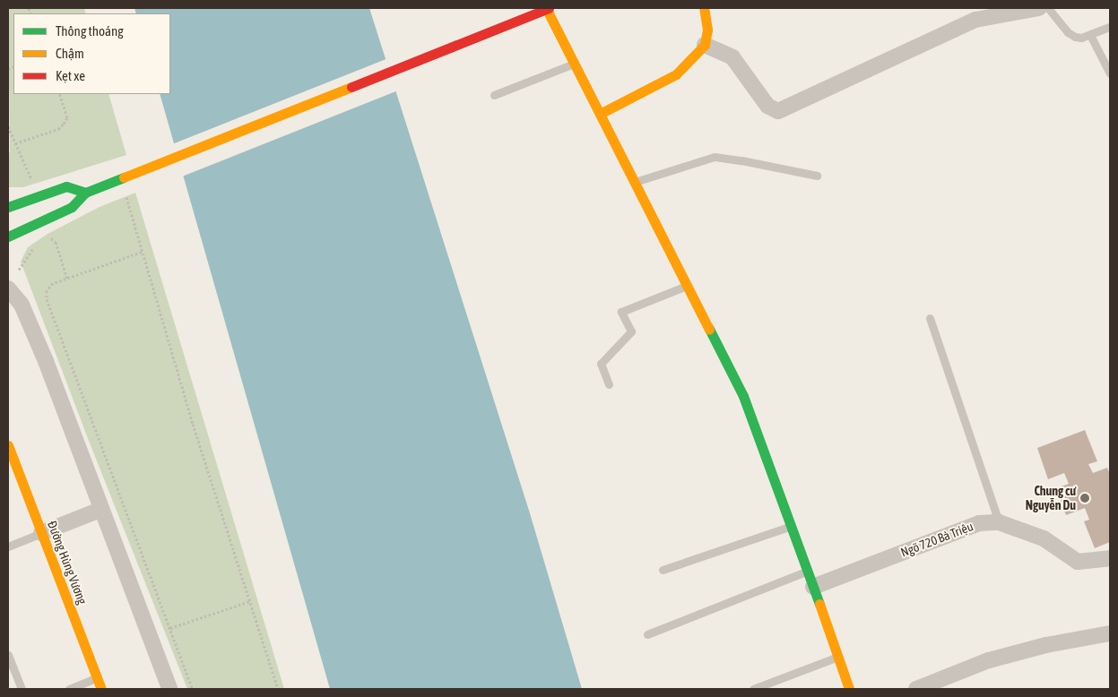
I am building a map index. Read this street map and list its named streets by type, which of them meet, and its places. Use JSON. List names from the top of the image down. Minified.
{"streets":{"main road":["Đường Hùng Vương"],"street":["Ngõ 720 Bà Triệu"]},"places":["Chung cư Nguyễn Du"],"legend":["Thông thoáng","Chậm","Kẹt xe"]}
